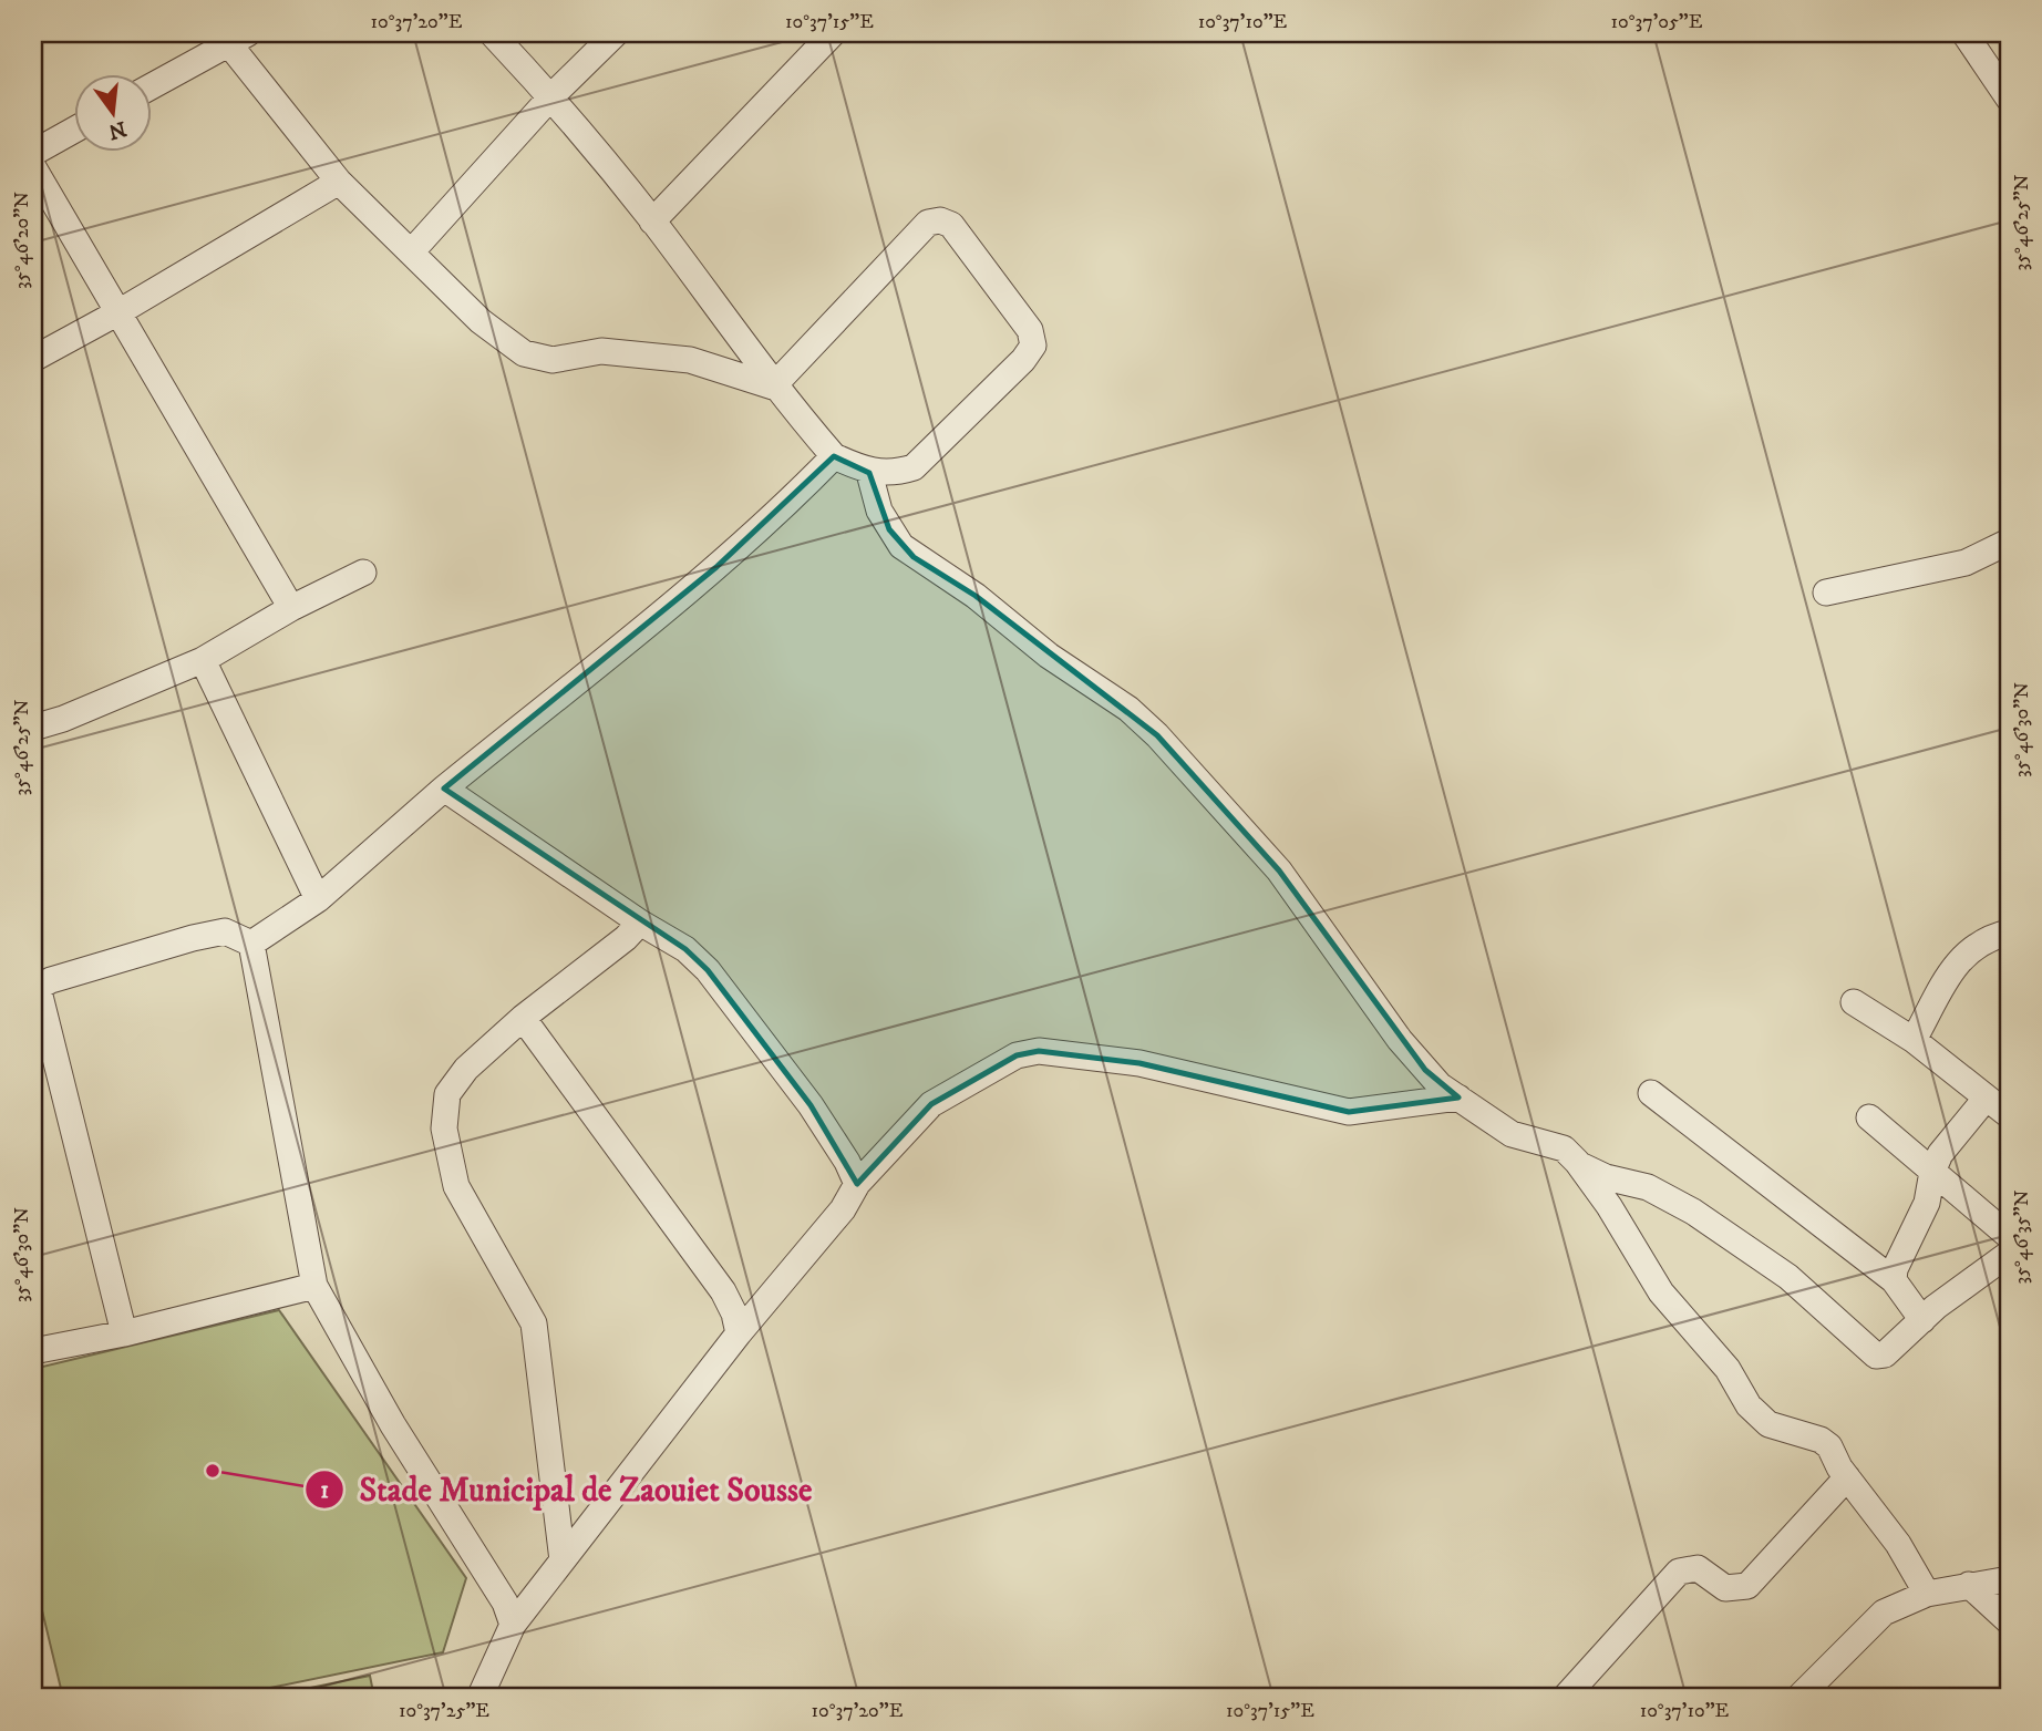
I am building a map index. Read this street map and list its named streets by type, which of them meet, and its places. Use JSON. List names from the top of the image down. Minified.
{"places":["Stade Municipal de Zaouiet Sousse"],"north":"bottom","coordinates":["10°37'20\"E","10°37'15\"E","10°37'10\"E","10°37'05\"E","35°46'25\"N","35°46'20\"N","35°46'30\"N","35°46'35\"N","10°37'25\"E"]}
